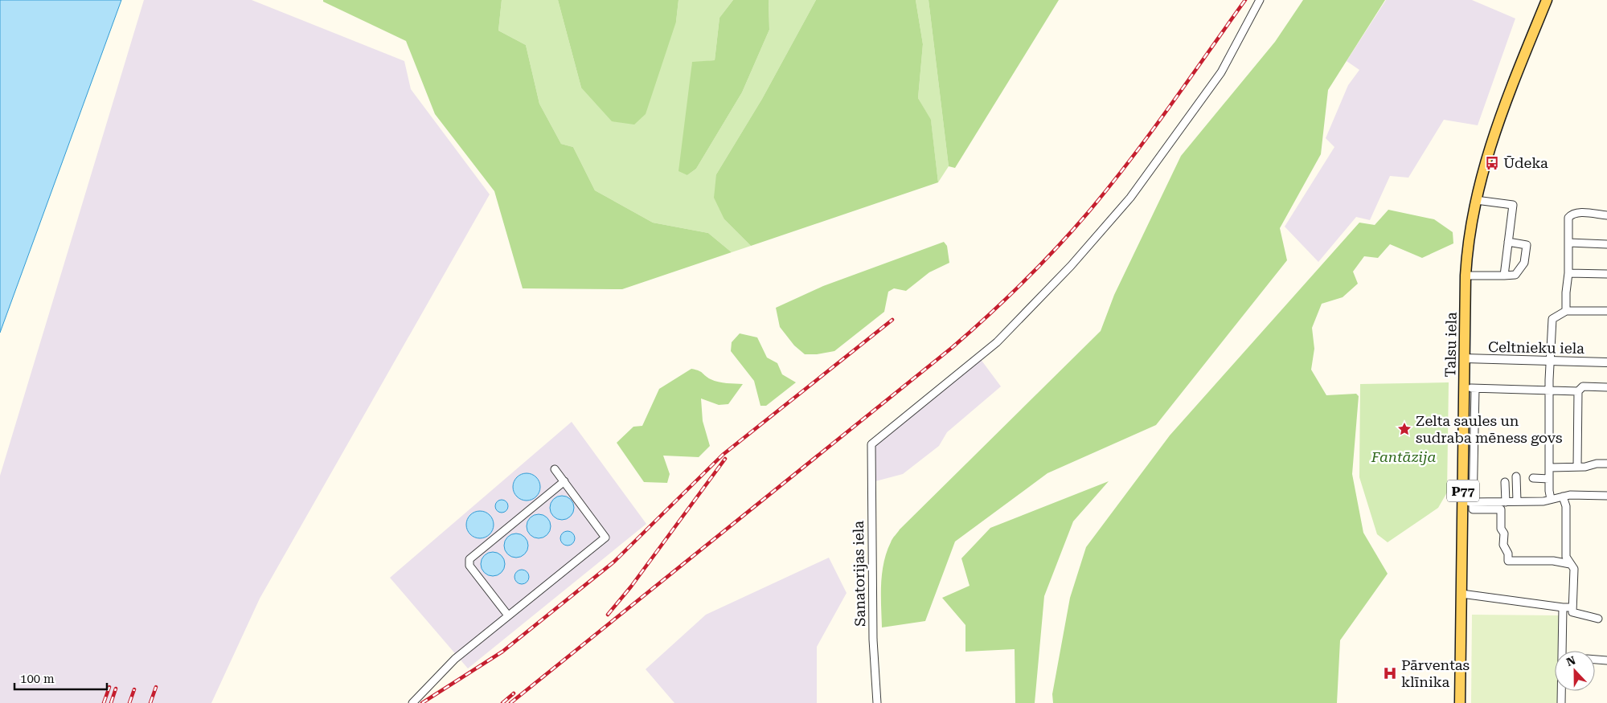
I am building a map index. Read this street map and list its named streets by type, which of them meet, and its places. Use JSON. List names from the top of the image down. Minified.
{"streets":{"main road":["Talsu iela","P77"],"street":["Celtnieku iela","Sanatorijas iela"]},"crossings":[["Talsu iela","Celtnieku iela"]],"parks":["Fantāzija"],"places":{"bus stop":["Ūdeka"],"place":["Zelta saules un sudraba mēness govs"],"hospital":["Pārventas klīnika"]},"scale_bar":"100 m","north":"top"}
